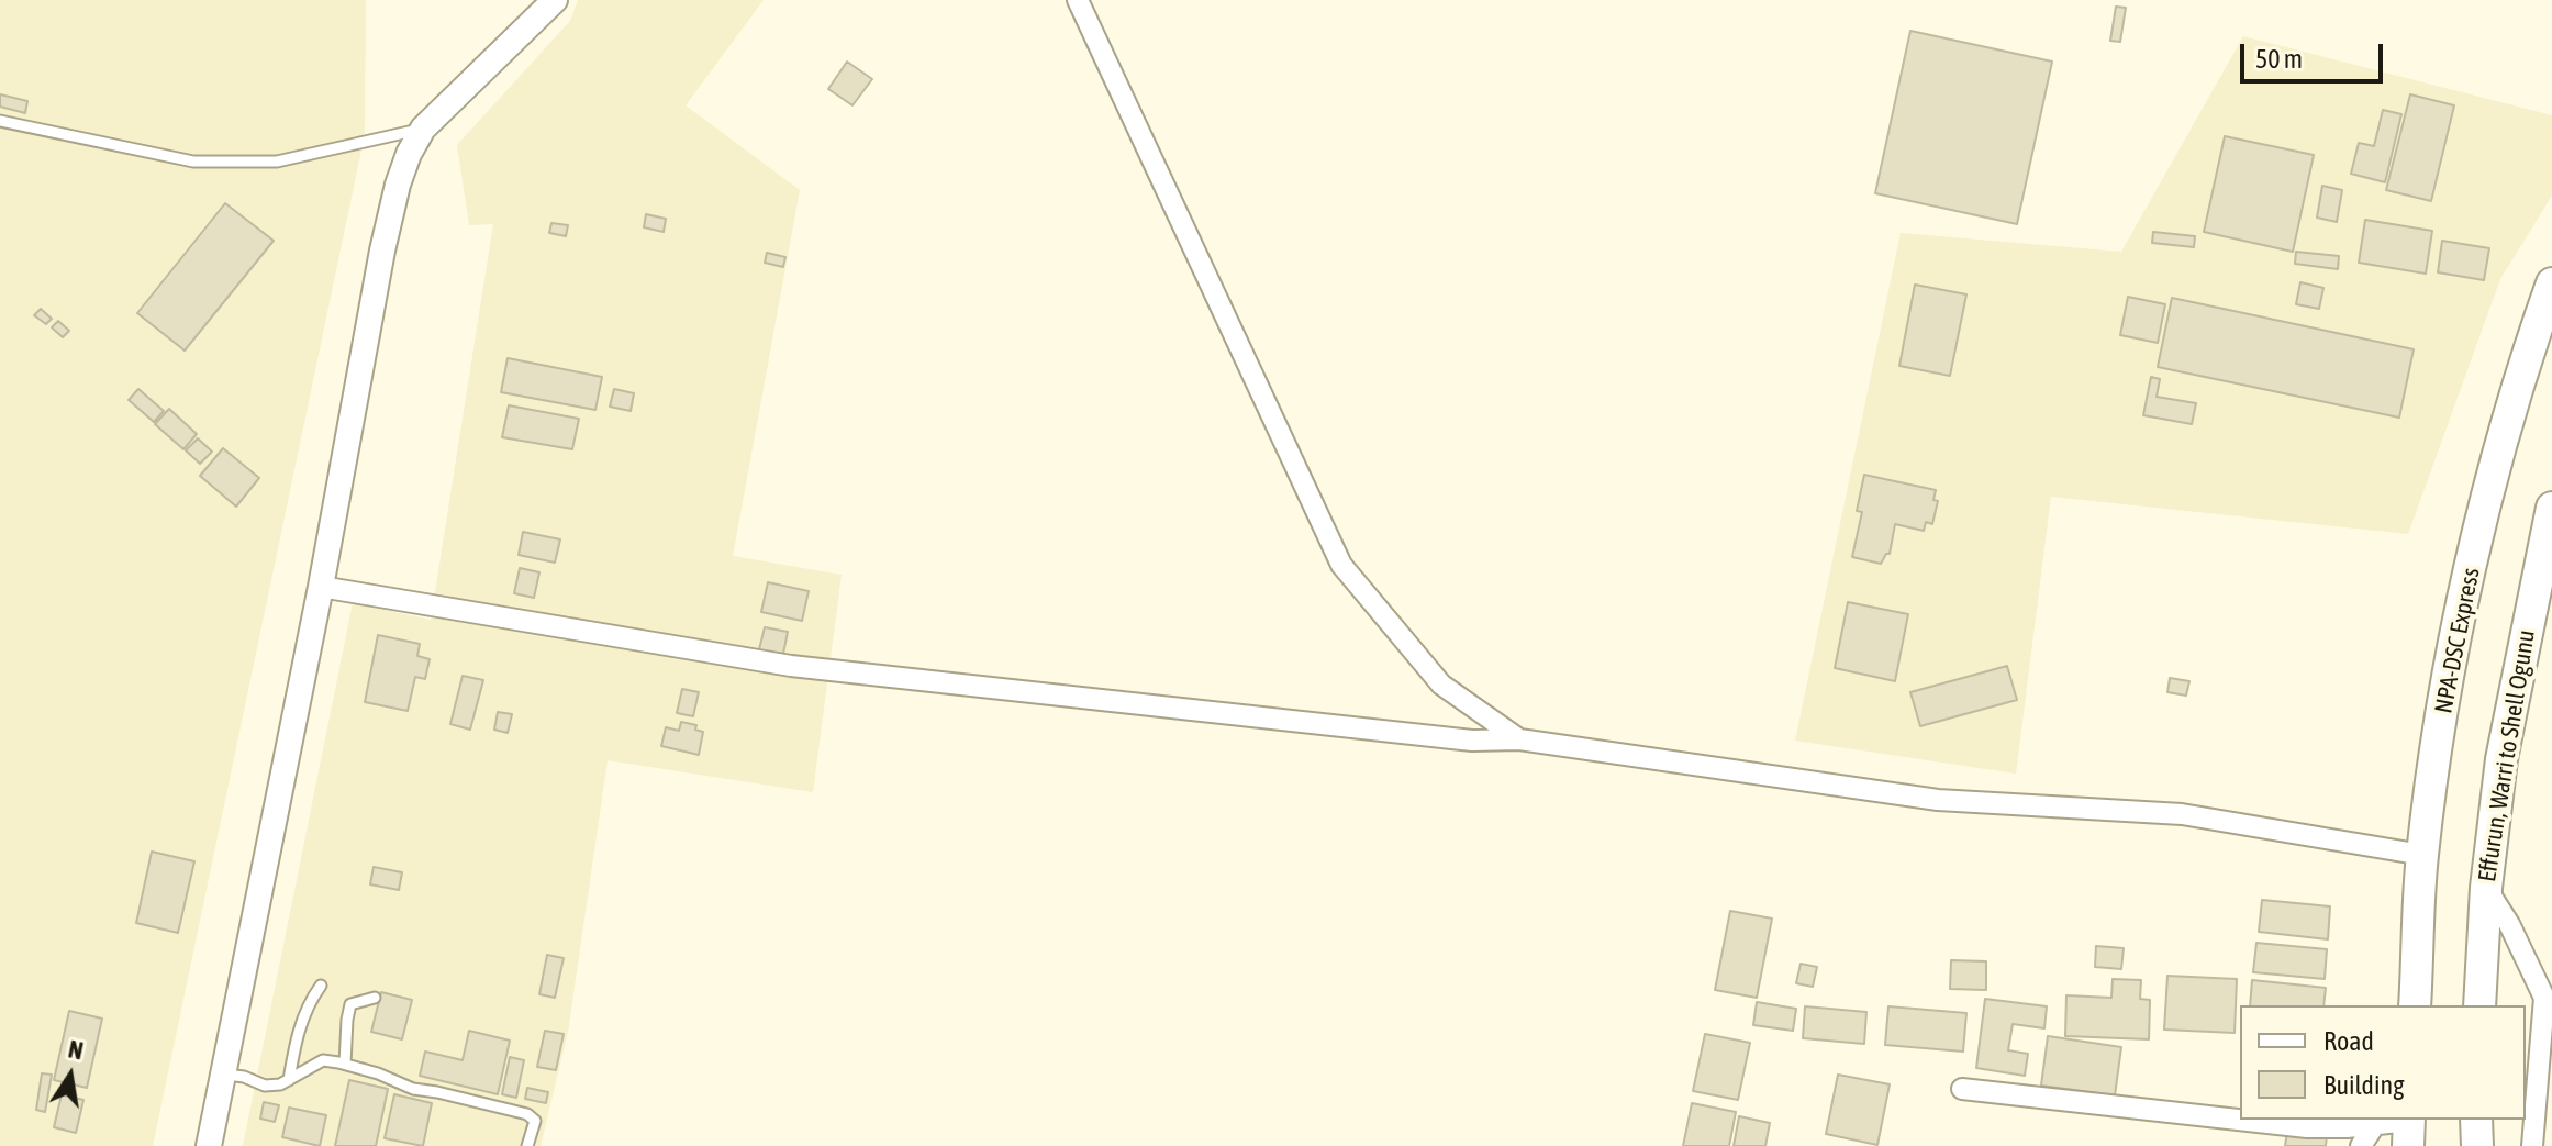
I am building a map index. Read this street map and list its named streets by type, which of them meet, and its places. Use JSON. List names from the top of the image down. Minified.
{"streets":{"main road":["NPA-DSC Express","Effurun, Warri to Shell Ogunu"]},"legend":["Road","Building"],"scale_bar":"50 m","north":"top"}
